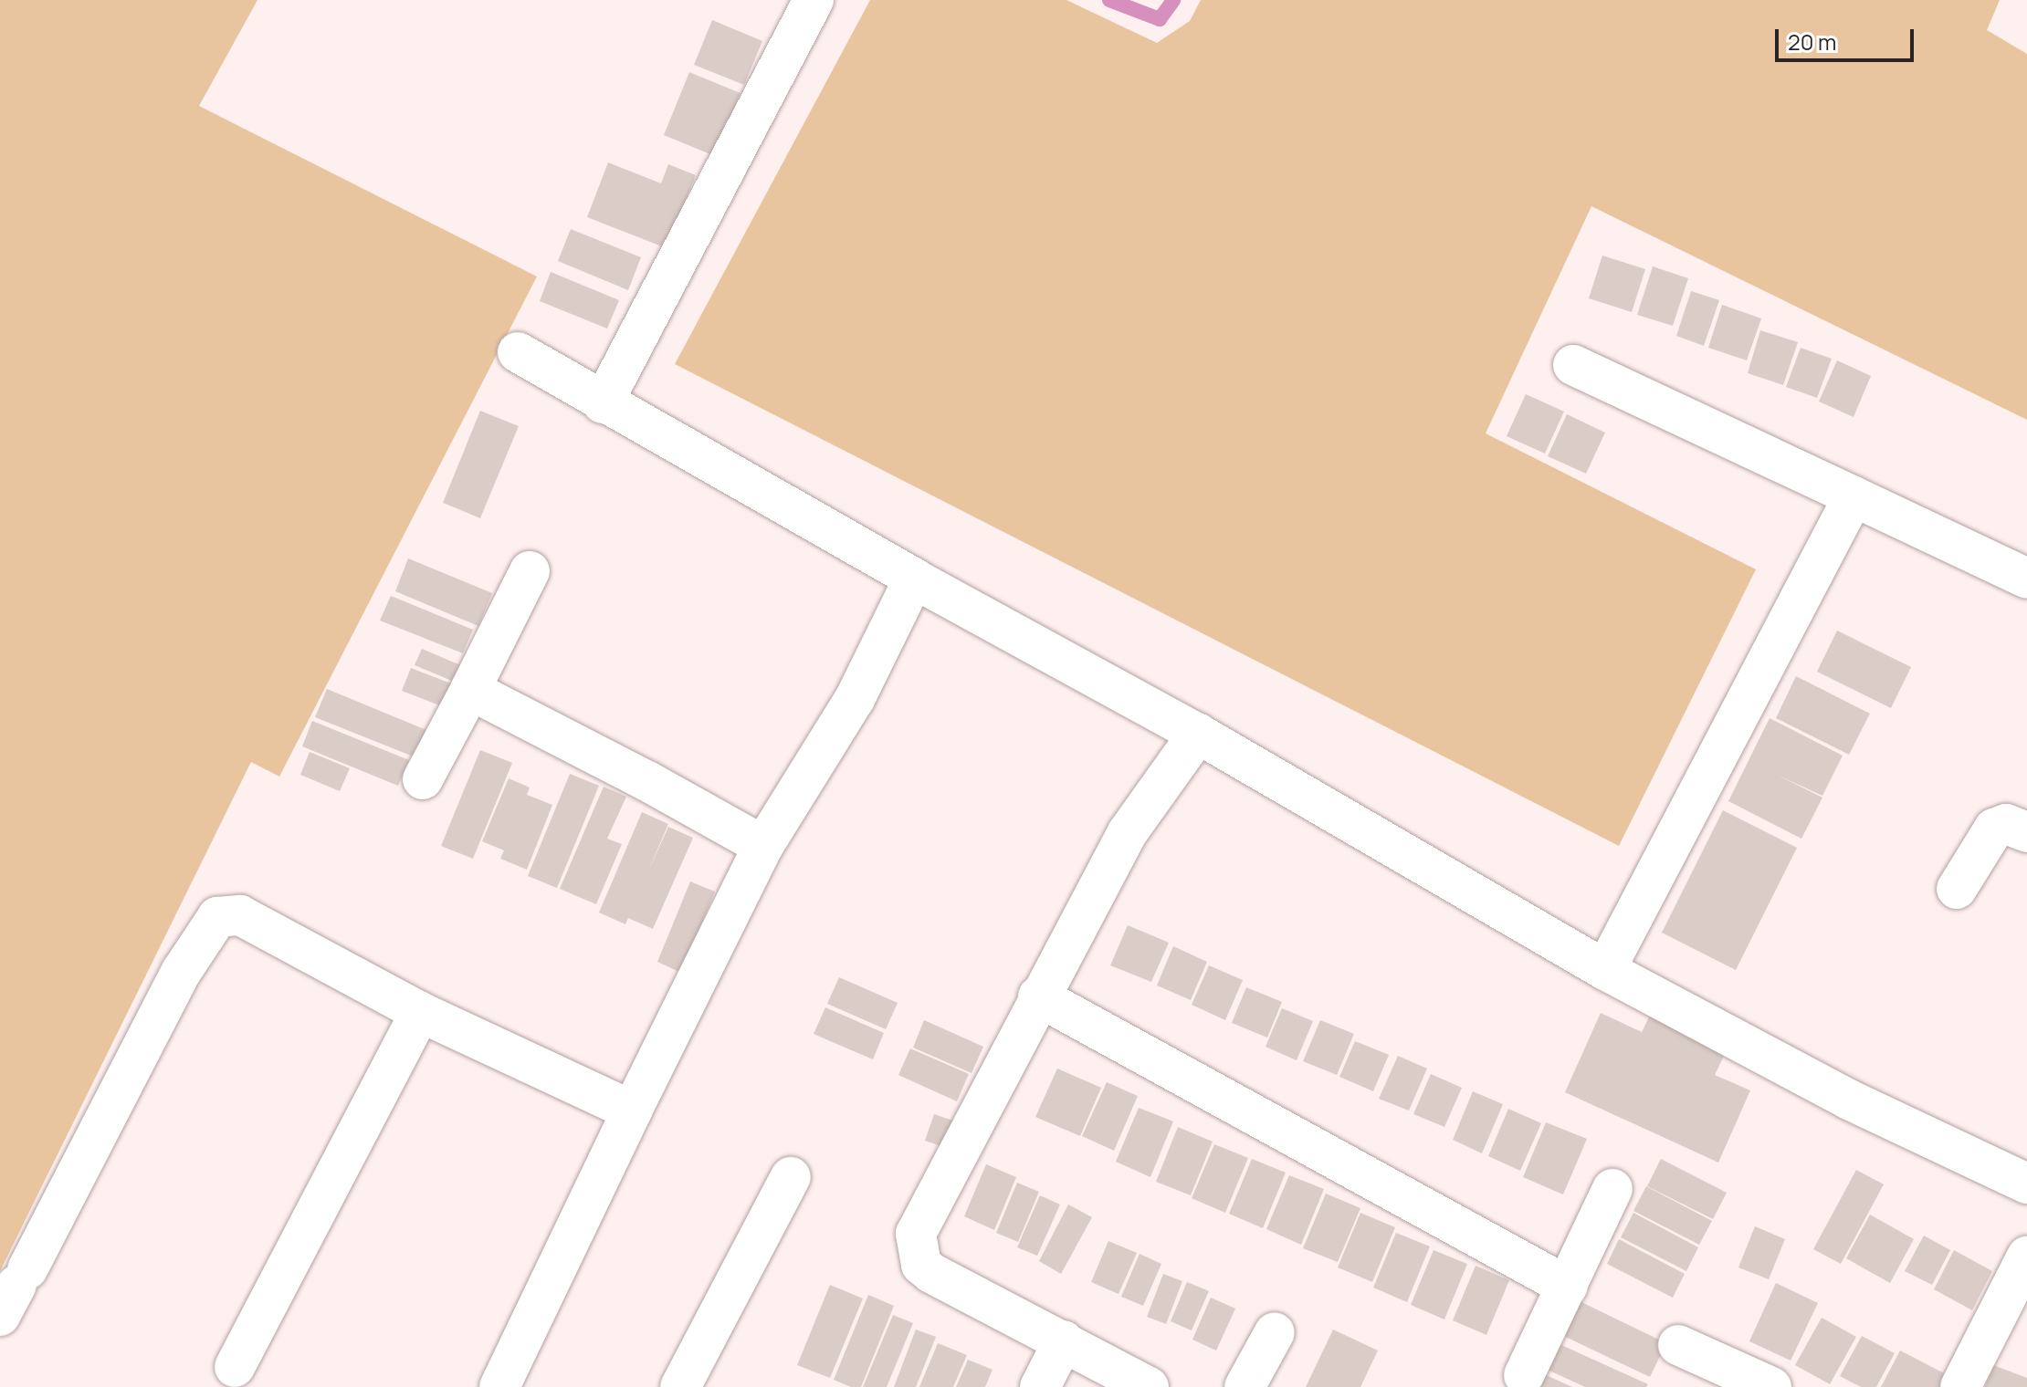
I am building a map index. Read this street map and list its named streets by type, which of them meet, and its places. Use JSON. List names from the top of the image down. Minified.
{"scale_bar":"20 m"}
